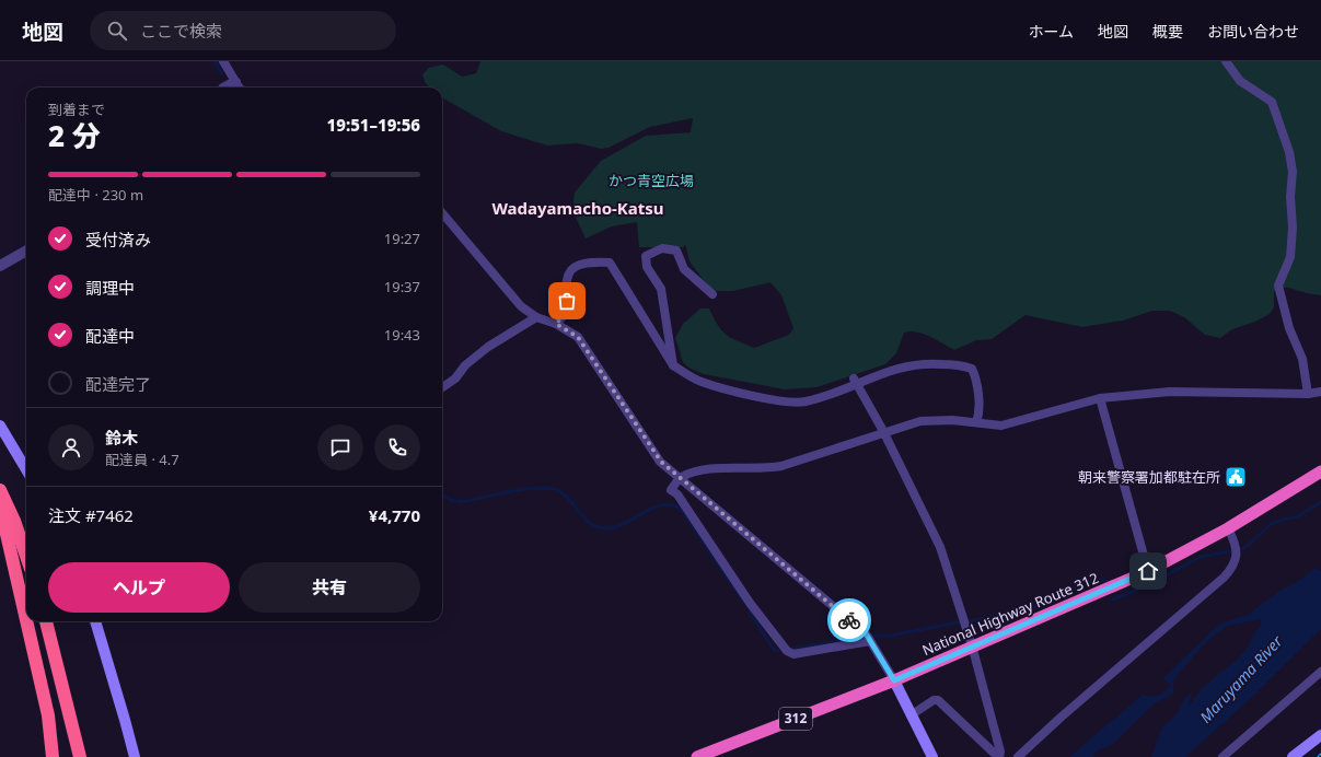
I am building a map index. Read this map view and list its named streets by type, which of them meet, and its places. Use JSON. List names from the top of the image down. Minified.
{"streets":{"highway":["National Highway Route 312","312"]},"districts":["Wadayamacho-Katsu"],"water":["Maruyama River"],"parks":["かつ青空広場"],"places":{"public building":["朝来警察署加都駐在所"]},"page":{"header":"地図","search":"ここで検索","nav":["ホーム","地図","概要","お問い合わせ"],"heading":["2 分","到着まで","19:51–19:56"],"panel":["鈴木","配達員 · 4.7","注文 #7462","¥4,770"],"bar":"配達中 · 230 m","list":[["受付済み","19:27"],["調理中","19:37"],["配達中","19:43"],"配達完了"],"buttons":["ヘルプ","共有"]}}
